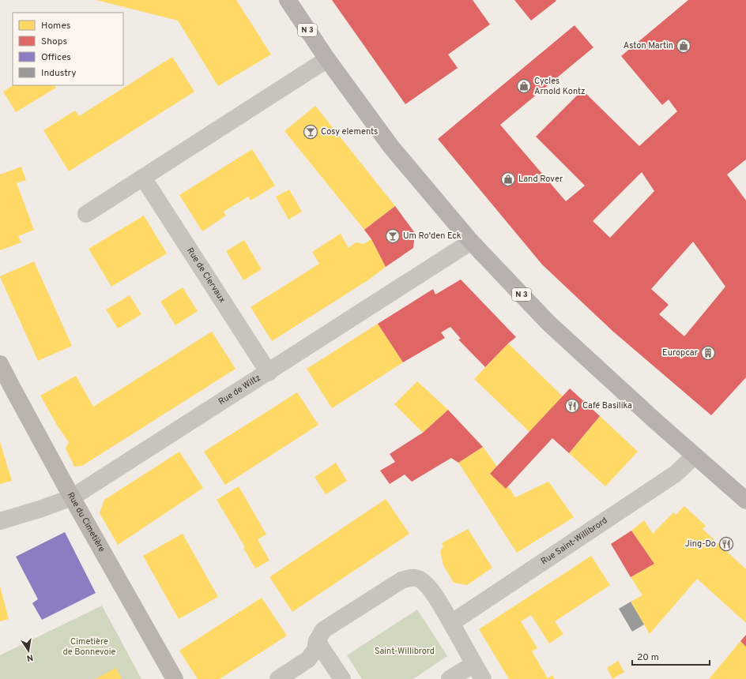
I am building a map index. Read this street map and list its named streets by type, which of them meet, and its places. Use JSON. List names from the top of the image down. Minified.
{"streets":{"main road":["N 3"],"street":["Rue de Clervaux","Rue de Wiltz","Rue du Cimetière","Rue Saint-Willibrord"]},"crossings":[["N 3","Rue de Wiltz"],["N 3","Rue Saint-Willibrord"],["Rue de Clervaux","Rue de Wiltz"],["Rue de Wiltz","Rue du Cimetière"]],"parks":["Cimetière de Bonnevoie","Saint-Willibrord"],"places":{"shop":["Aston Martin","Cycles Arnold Kontz","Land Rover"],"bar":["Cosy elements","Um Ro'den Eck"],"building":["Europcar"],"restaurant":["Café Basilika","Jing-Do"]},"legend":["Homes","Shops","Offices","Industry"],"scale_bar":"20 m","north":"bottom"}
